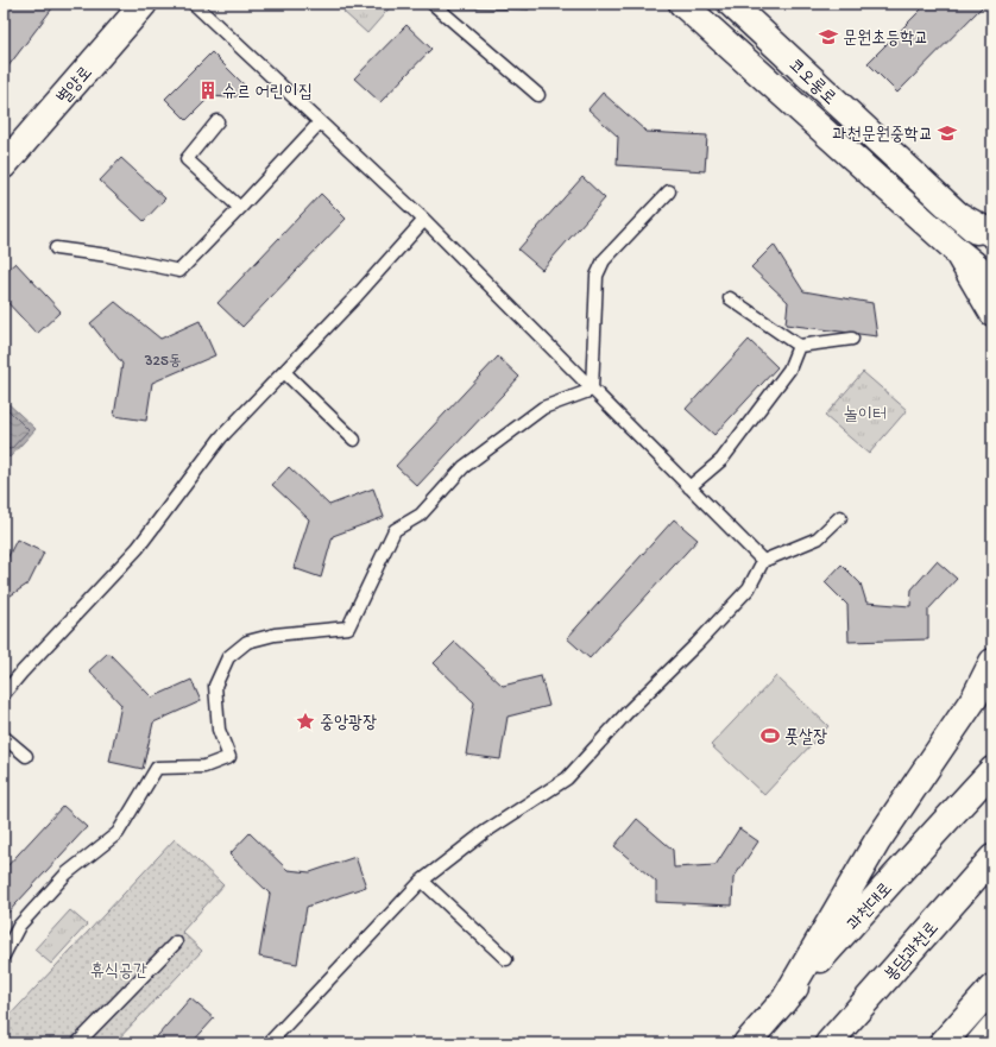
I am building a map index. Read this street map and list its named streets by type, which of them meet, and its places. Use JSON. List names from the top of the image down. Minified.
{"streets":{"main road":["코오롱로","별양로","과천대로","봉담과천로"]},"parks":["놀이터","휴식공간"],"places":{"school or university":["문원초등학교","과천문원중학교"],"building":["슈르 어린이집"],"place":["중앙광장"],"sports":["풋살장"]},"house_numbers":["325동"]}
